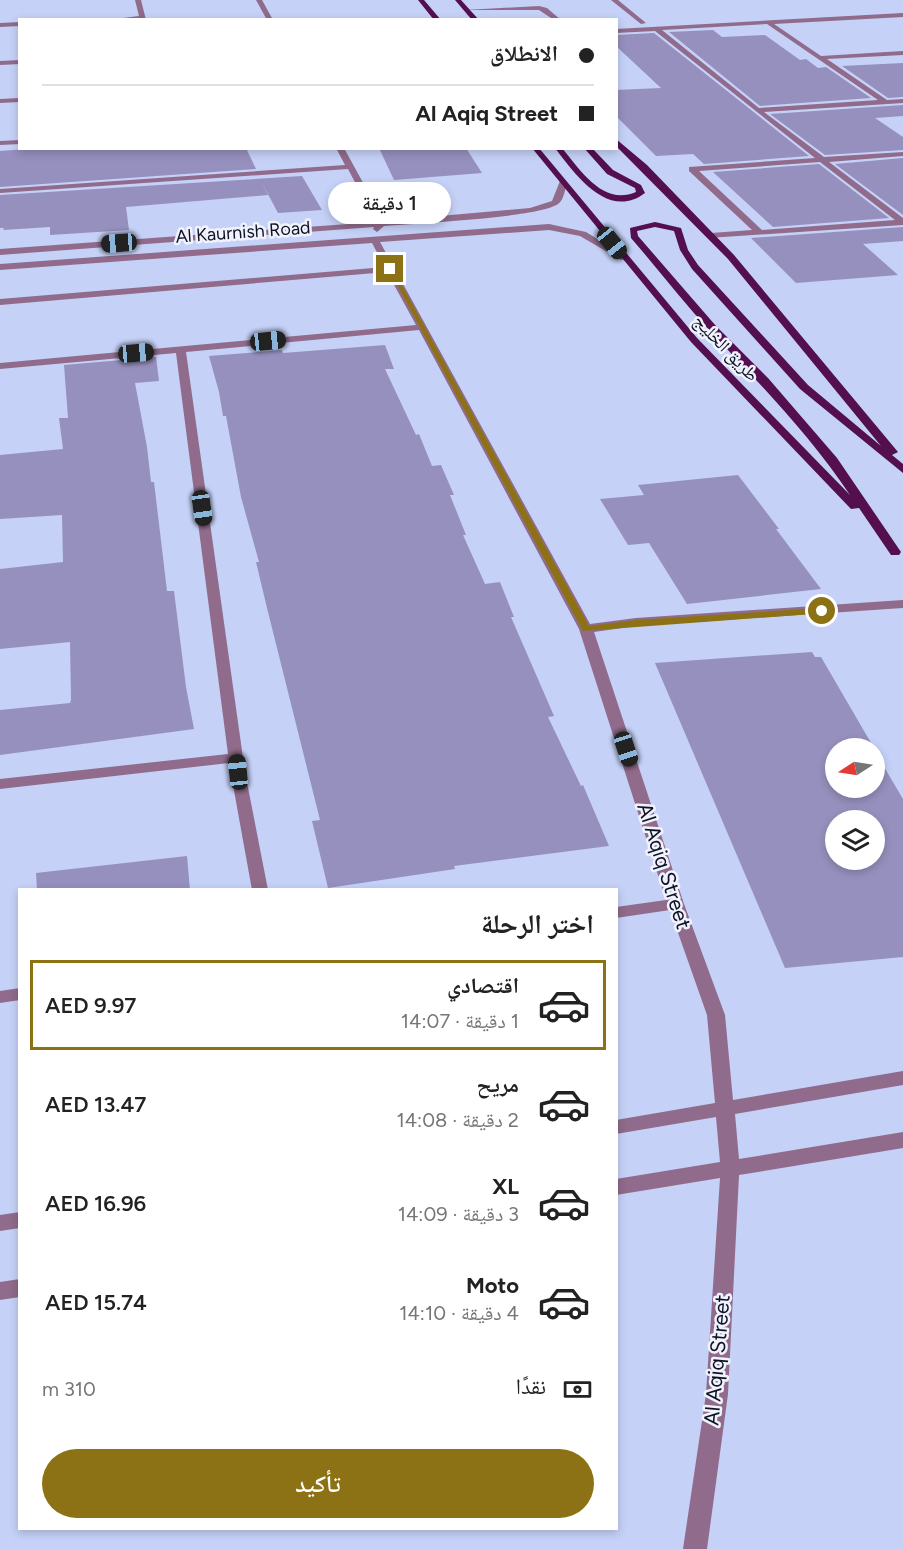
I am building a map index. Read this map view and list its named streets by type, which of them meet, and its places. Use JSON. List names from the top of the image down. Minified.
{"streets":{"main road":["طريق الخليج"],"street":["Al Kaurnish Road","Al Aqiq Street"]},"crossings":[["Al Kaurnish Road","طريق الخليج"],["Al Kaurnish Road","Al Aqiq Street"]],"north":"left","page":{"banner":["الانطلاق","Al Aqiq Street"],"bubble":"1 دقيقة","heading":"اختر الرحلة","list":[{"name":"اقتصادي","note":"1 دقيقة · 14:07","value":"AED 9.97"},{"name":"مريح","note":"2 دقيقة · 14:08","value":"AED 13.47"},{"name":"XL","note":"3 دقيقة · 14:09","value":"AED 16.96"},{"name":"Moto","note":"4 دقيقة · 14:10","value":"AED 15.74"}],"pay":["نقدًا","310 m"],"buttons":"تأكيد"}}
